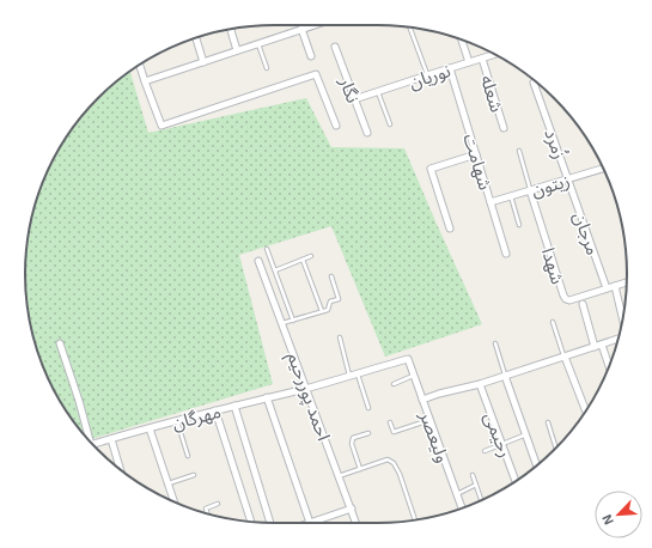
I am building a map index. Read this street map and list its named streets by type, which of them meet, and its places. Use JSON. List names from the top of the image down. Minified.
{"streets":{"street":["نوریان","نگار","شعله","زُمرد","شهامت","زیتون","مرجان","شهدا","احمد پوررحیم","مهرگان","رحیمی","ولیعصر"]},"crossings":[["نوریان","نگار"],["نوریان","شعله"],["نوریان","شهامت"],["زُمرد","زیتون"],["زُمرد","مرجان"],["شهامت","زیتون"],["زیتون","مرجان"],["زیتون","شهدا"],["مرجان","شهدا"],["احمد پوررحیم","مهرگان"],["مهرگان","ولیعصر"]],"north":"bottom left"}
